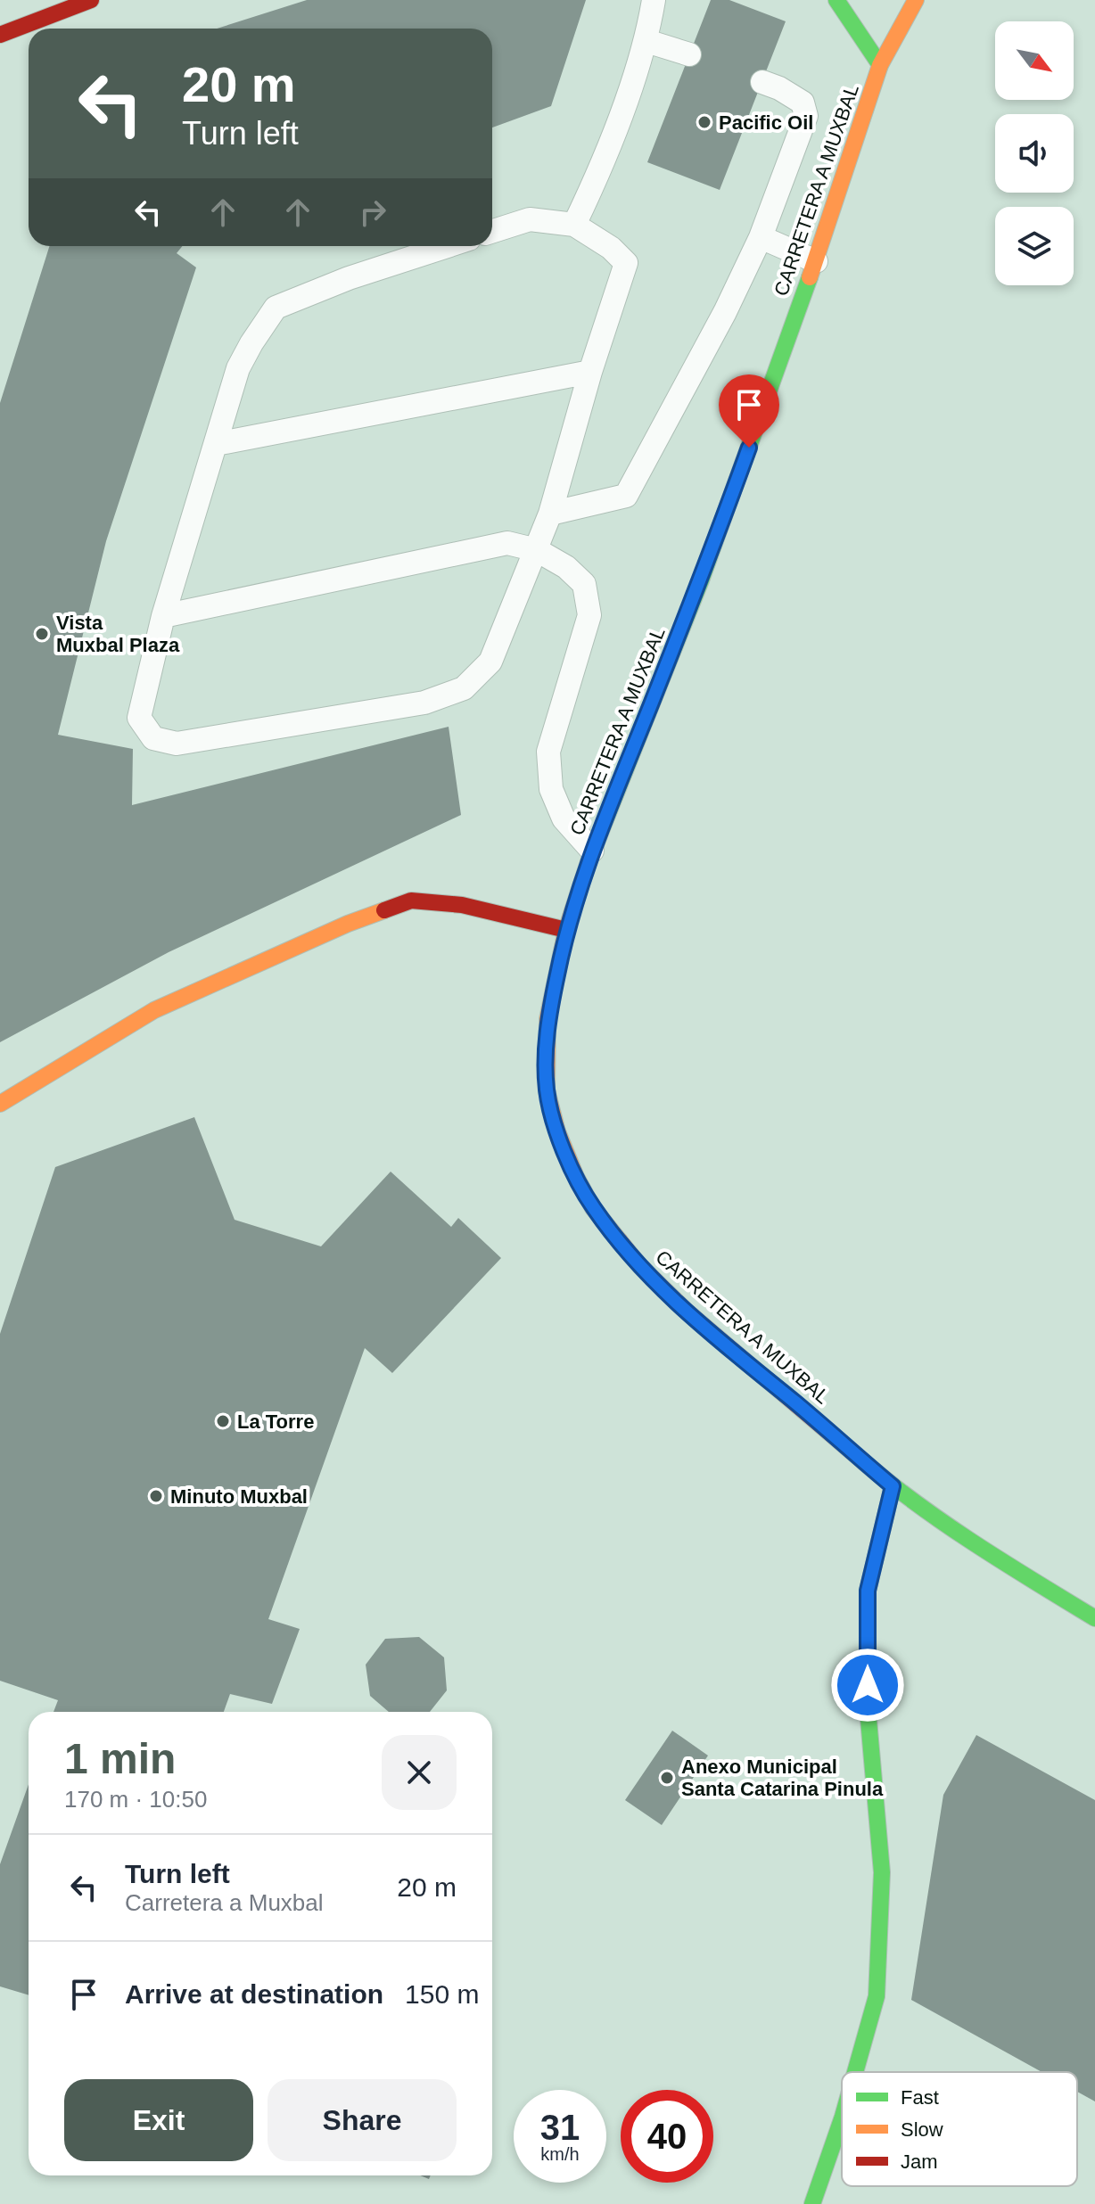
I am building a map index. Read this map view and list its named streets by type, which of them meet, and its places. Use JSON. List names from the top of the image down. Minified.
{"streets":{"main road":["CARRETERA A MUXBAL"]},"places":["Pacific Oil","Vista Muxbal Plaza","La Torre","Minuto Muxbal","Anexo Municipal Santa Catarina Pinula"],"legend":["Fast","Slow","Jam"],"north":"bottom right","page":{"turn":["20 m","Turn left"],"heading":["1 min","170 m · 10:50"],"list":[{"name":"Turn left","note":"Carretera a Muxbal","value":"20 m"},{"name":"Arrive at destination","value":"150 m"}],"buttons":["Exit","Share"],"speed":"31 km/h","limit":"40"}}
